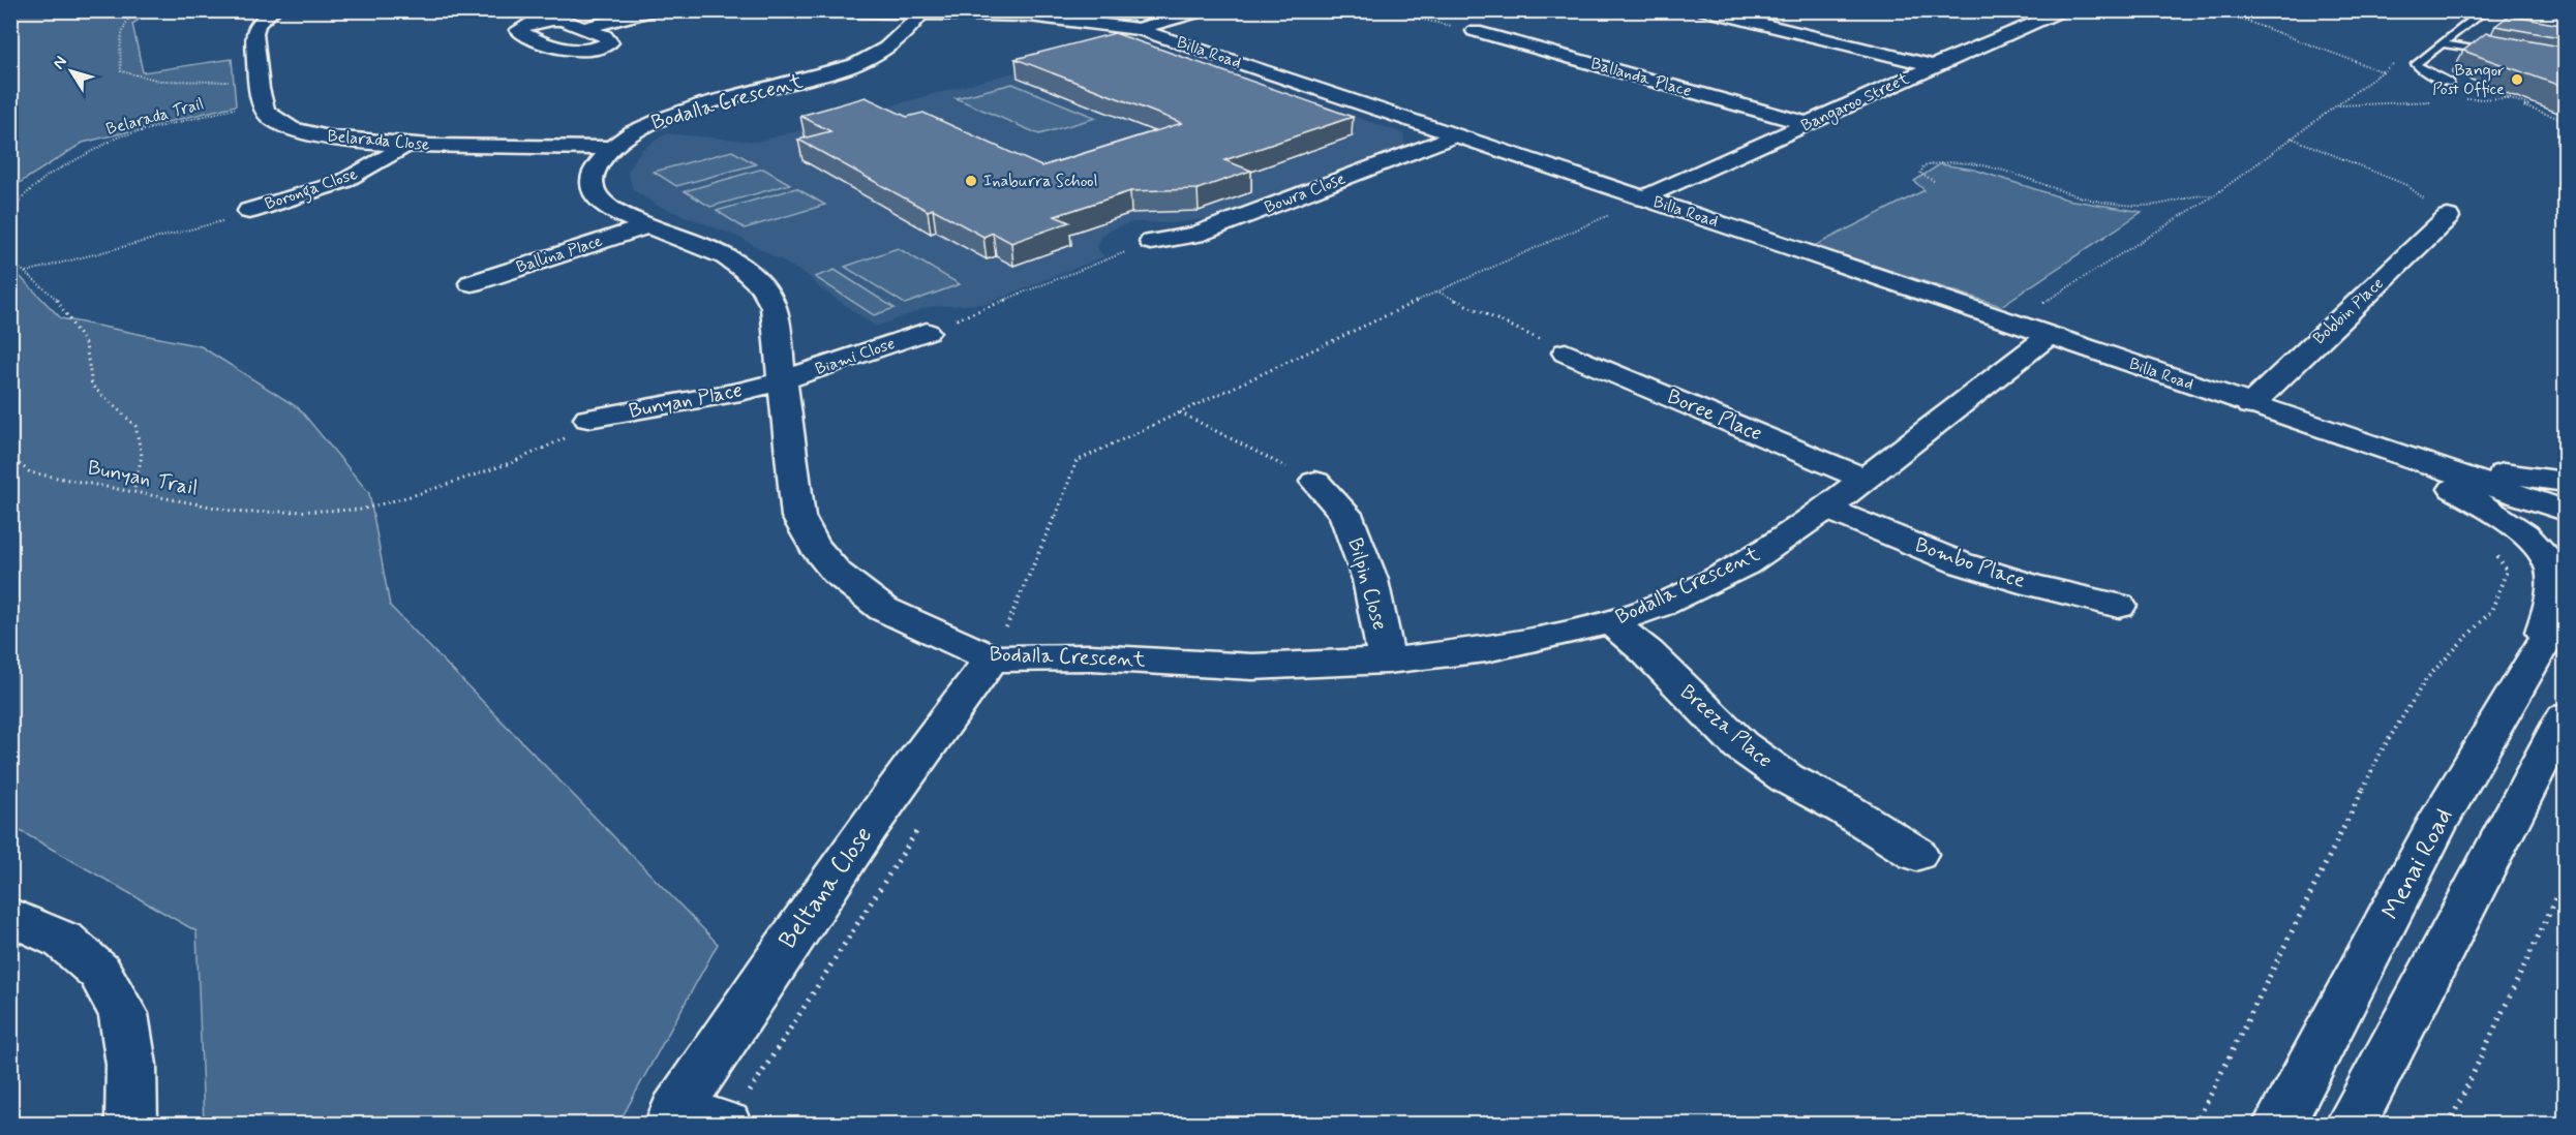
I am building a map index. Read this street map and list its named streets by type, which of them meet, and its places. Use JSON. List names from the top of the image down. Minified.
{"streets":{"street":["Billa Road","Ballanda Place","Bodalla Crescent","Bangaroo Street","Belarada Close","Boronga Close","Bowra Close","Ballina Place","Bobbin Place","Biami Close","Bunyan Place","Boree Place","Bombo Place","Bilpin Close","Breeza Place","Menai Road","Beltana Close"],"path":["Belarada Trail","Bunyan Trail"]},"crossings":[["Billa Road","Bodalla Crescent"],["Billa Road","Bangaroo Street"],["Billa Road","Bowra Close"],["Billa Road","Bobbin Place"],["Ballanda Place","Bangaroo Street"],["Bodalla Crescent","Belarada Close"],["Bodalla Crescent","Ballina Place"],["Bodalla Crescent","Biami Close"],["Bodalla Crescent","Bunyan Place"],["Bodalla Crescent","Boree Place"],["Bodalla Crescent","Bombo Place"],["Bodalla Crescent","Bilpin Close"],["Bodalla Crescent","Breeza Place"],["Bodalla Crescent","Beltana Close"],["Belarada Trail","Belarada Close"],["Belarada Trail","Bunyan Trail"],["Belarada Close","Boronga Close"],["Biami Close","Bunyan Place"],["Bunyan Place","Bunyan Trail"]],"places":["Bangor Post Office","Inaburra School"],"north":"top left"}
